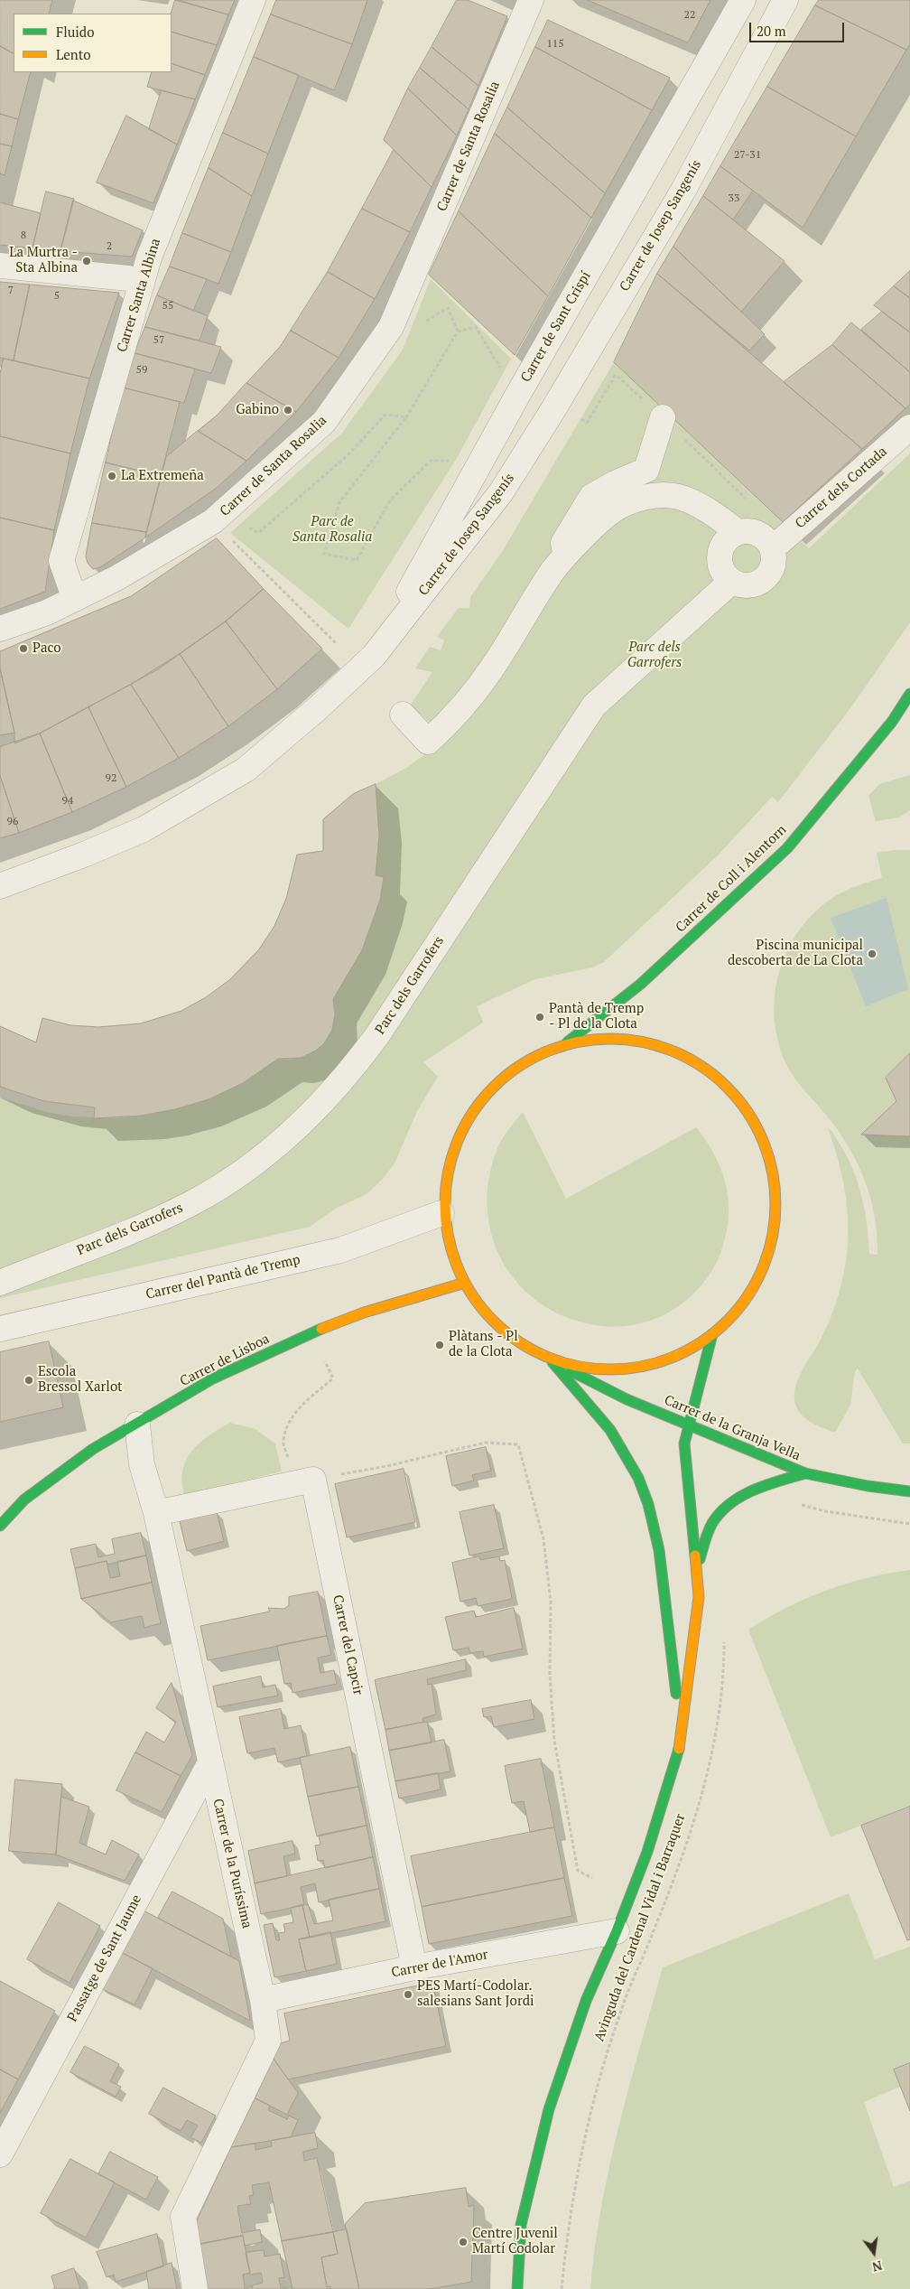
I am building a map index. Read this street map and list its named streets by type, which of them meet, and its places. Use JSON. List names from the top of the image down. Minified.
{"streets":{"street":["Carrer de Santa Rosalia","Carrer de Josep Sangenís","Carrer Santa Albina","Carrer de Sant Crispí","Carrer dels Cortada","Carrer de Coll i Alentorn","Parc dels Garrofers","Carrer del Pantà de Tremp","Carrer de Lisboa","Carrer de la Granja Vella","Carrer del Capcir","Carrer de la Puríssima","Avinguda del Cardenal Vidal i Barraquer","Passatge de Sant Jaume","Carrer de l'Amor"]},"crossings":[["Carrer de Santa Rosalia","Carrer Santa Albina"],["Carrer de Josep Sangenís","Carrer de Sant Crispí"],["Carrer dels Cortada","Parc dels Garrofers"],["Carrer de Coll i Alentorn","Carrer de la Granja Vella"],["Carrer del Pantà de Tremp","Carrer de la Granja Vella"],["Carrer de Lisboa","Carrer de la Granja Vella"],["Carrer de Lisboa","Carrer de la Puríssima"],["Carrer de la Granja Vella","Avinguda del Cardenal Vidal i Barraquer"],["Carrer del Capcir","Carrer de l'Amor"],["Carrer de la Puríssima","Passatge de Sant Jaume"],["Carrer de la Puríssima","Carrer de l'Amor"],["Avinguda del Cardenal Vidal i Barraquer","Carrer de l'Amor"]],"parks":["Parc de Santa Rosalia","Parc dels Garrofers"],"places":["La Murtra - Sta Albina","Gabino","La Extremeña","Paco","Piscina municipal descoberta de La Clota","Pantà de Tremp - Pl de la Clota","Plàtans - Pl de la Clota","Escola Bressol Xarlot","PES Martí-Codolar. salesians Sant Jordi","Centre Juvenil Martí Codolar"],"house_numbers":["22","115","27-31","33","8","2","7","5","55","57","59","92","94","96"],"legend":["Fluido","Lento"],"scale_bar":"20 m","north":"bottom"}
